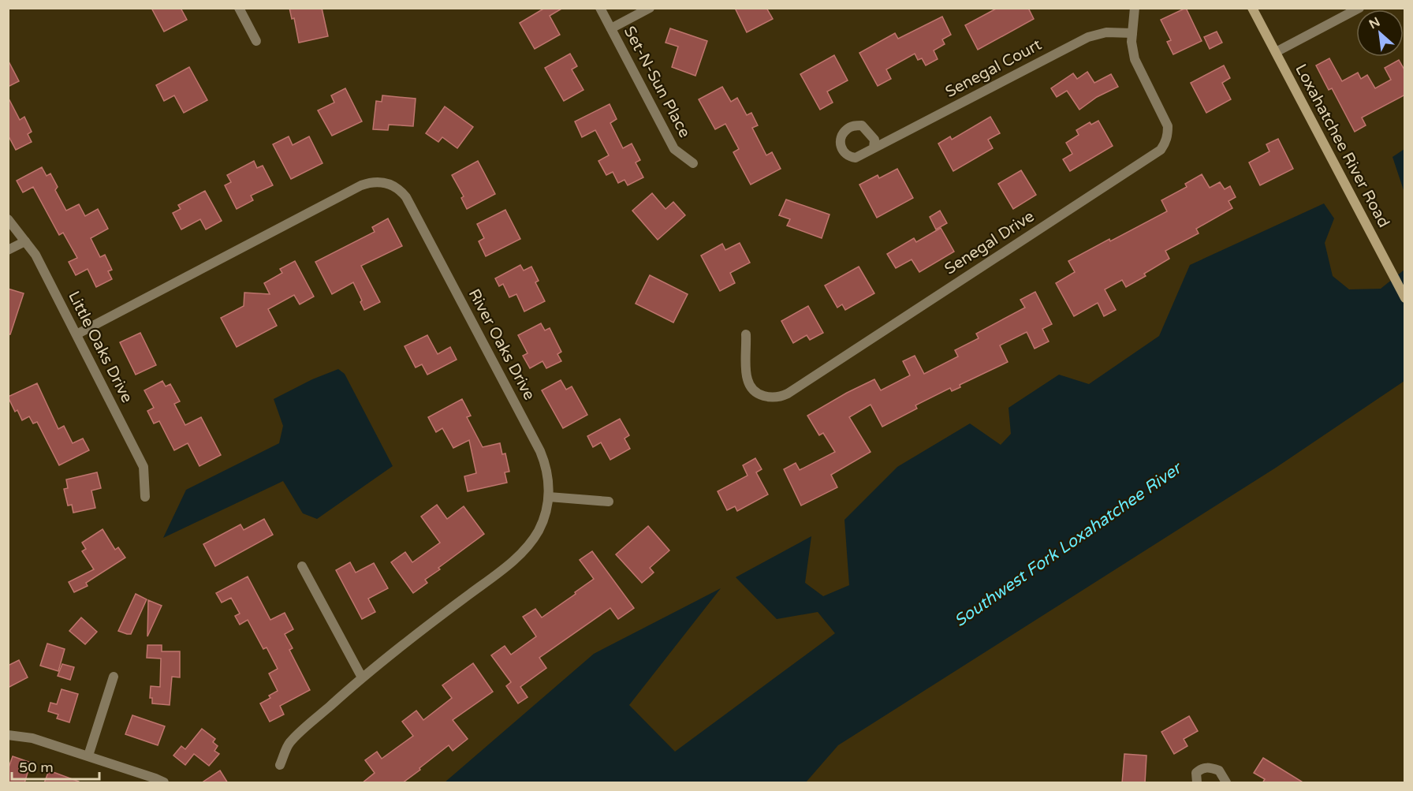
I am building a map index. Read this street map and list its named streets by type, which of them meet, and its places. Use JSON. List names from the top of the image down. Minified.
{"streets":{"street":["Senegal Court","Set-N-Sun Place","Loxahatchee River Road","Senegal Drive","River Oaks Drive","Little Oaks Drive"]},"crossings":[["Senegal Court","Senegal Drive"],["River Oaks Drive","Little Oaks Drive"]],"water":["Southwest Fork Loxahatchee River"],"scale_bar":"50 m","north":"top left"}
